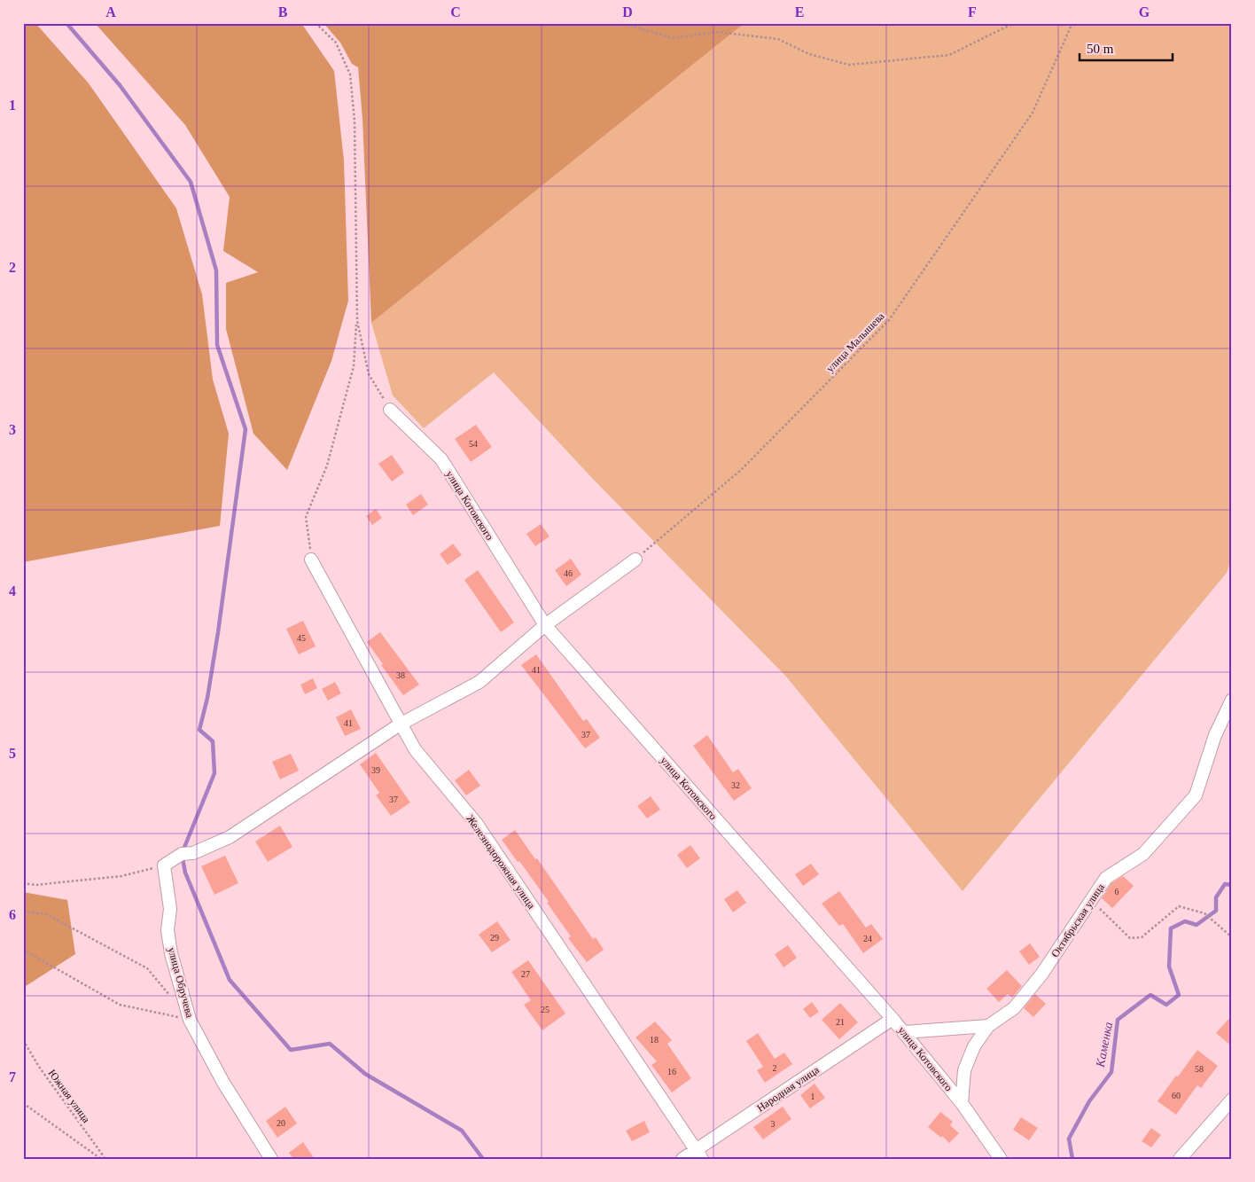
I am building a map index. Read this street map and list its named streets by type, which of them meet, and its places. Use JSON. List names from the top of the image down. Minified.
{"streets":{"street":["улица Котовского","Железнодорожная улица","Октябрьская улица","улица Обручева","Народная улица"],"path":["улица Малышева","Южная улица"]},"crossings":[["улица Котовского","Октябрьская улица"],["улица Котовского","Народная улица"],["Железнодорожная улица","Народная улица"]],"water":["Каменка"],"house_numbers":["54","46","45","41","38","41","37","39","32","37","6","29","24","27","25","21","18","2","58","16","60","1","20","3"],"scale_bar":"50 m","grid":{"columns":["A","B","C","D","E","F","G"],"rows":["1","2","3","4","5","6","7"]}}
